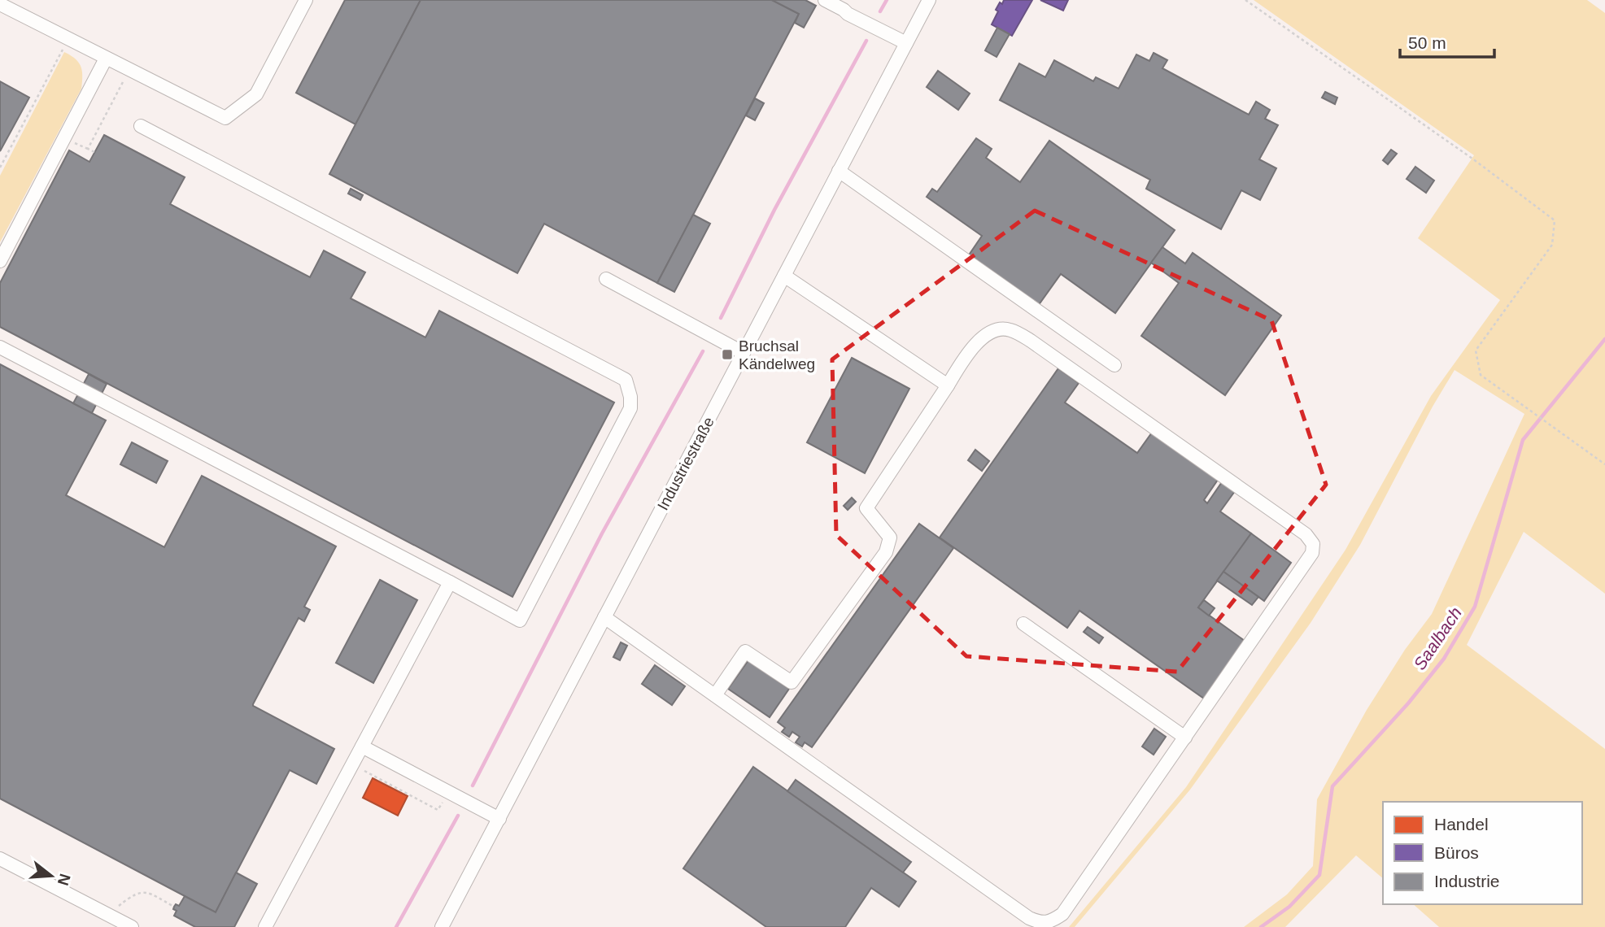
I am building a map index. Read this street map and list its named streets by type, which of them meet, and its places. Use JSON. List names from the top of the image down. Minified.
{"streets":{"street":["Industriestraße"]},"water":["Saalbach"],"places":{"transit":["Bruchsal Kändelweg"]},"legend":["Handel","Büros","Industrie"],"scale_bar":"50 m","north":"right"}
